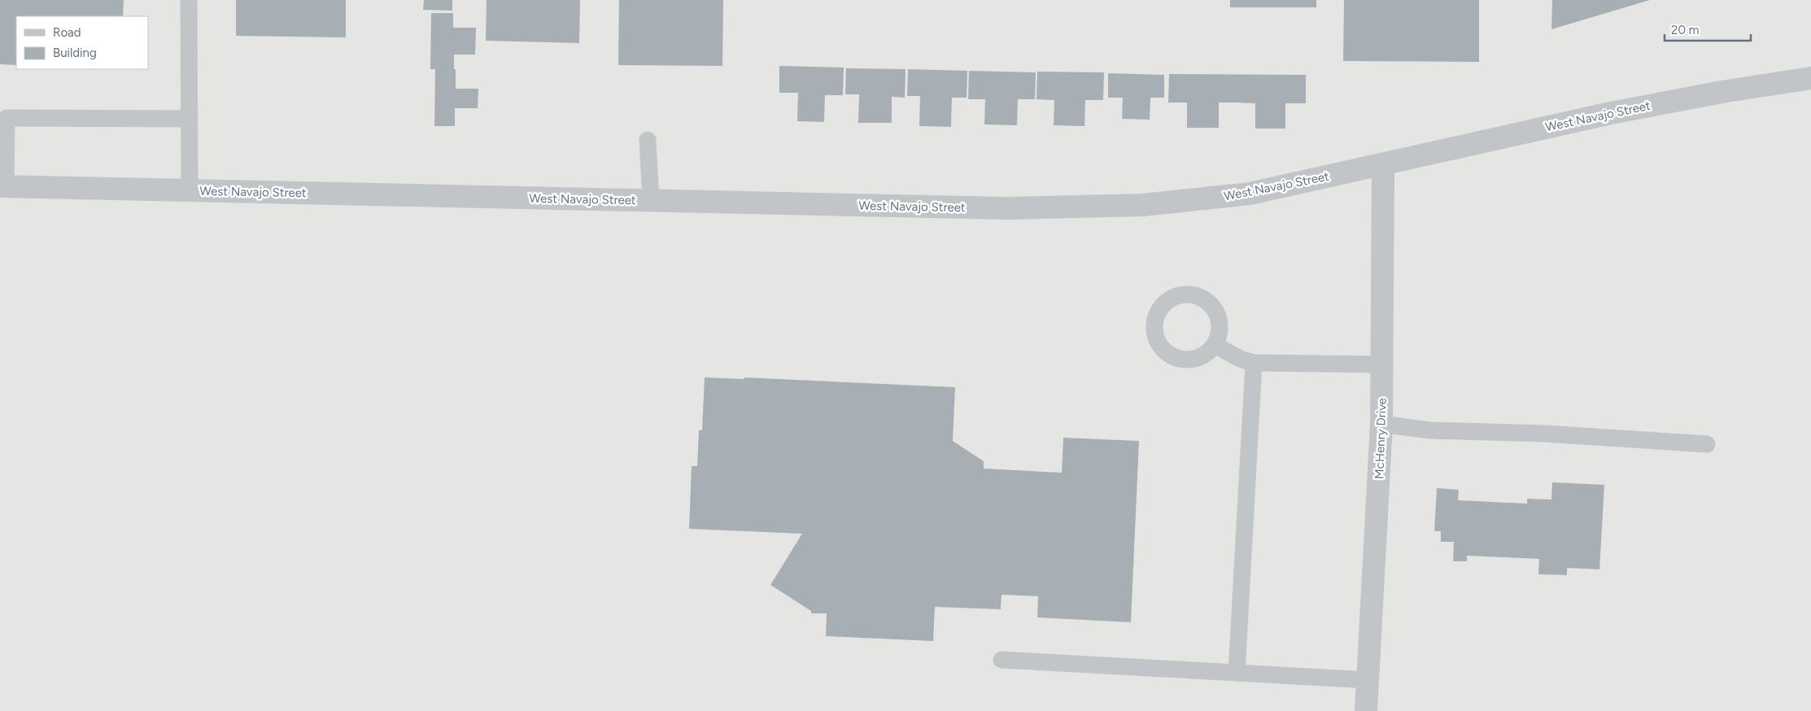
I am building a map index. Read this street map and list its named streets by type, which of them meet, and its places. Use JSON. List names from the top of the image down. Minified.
{"streets":{"street":["West Navajo Street","McHenry Drive"]},"crossings":[["West Navajo Street","McHenry Drive"]],"legend":["Road","Building"],"scale_bar":"20 m"}
